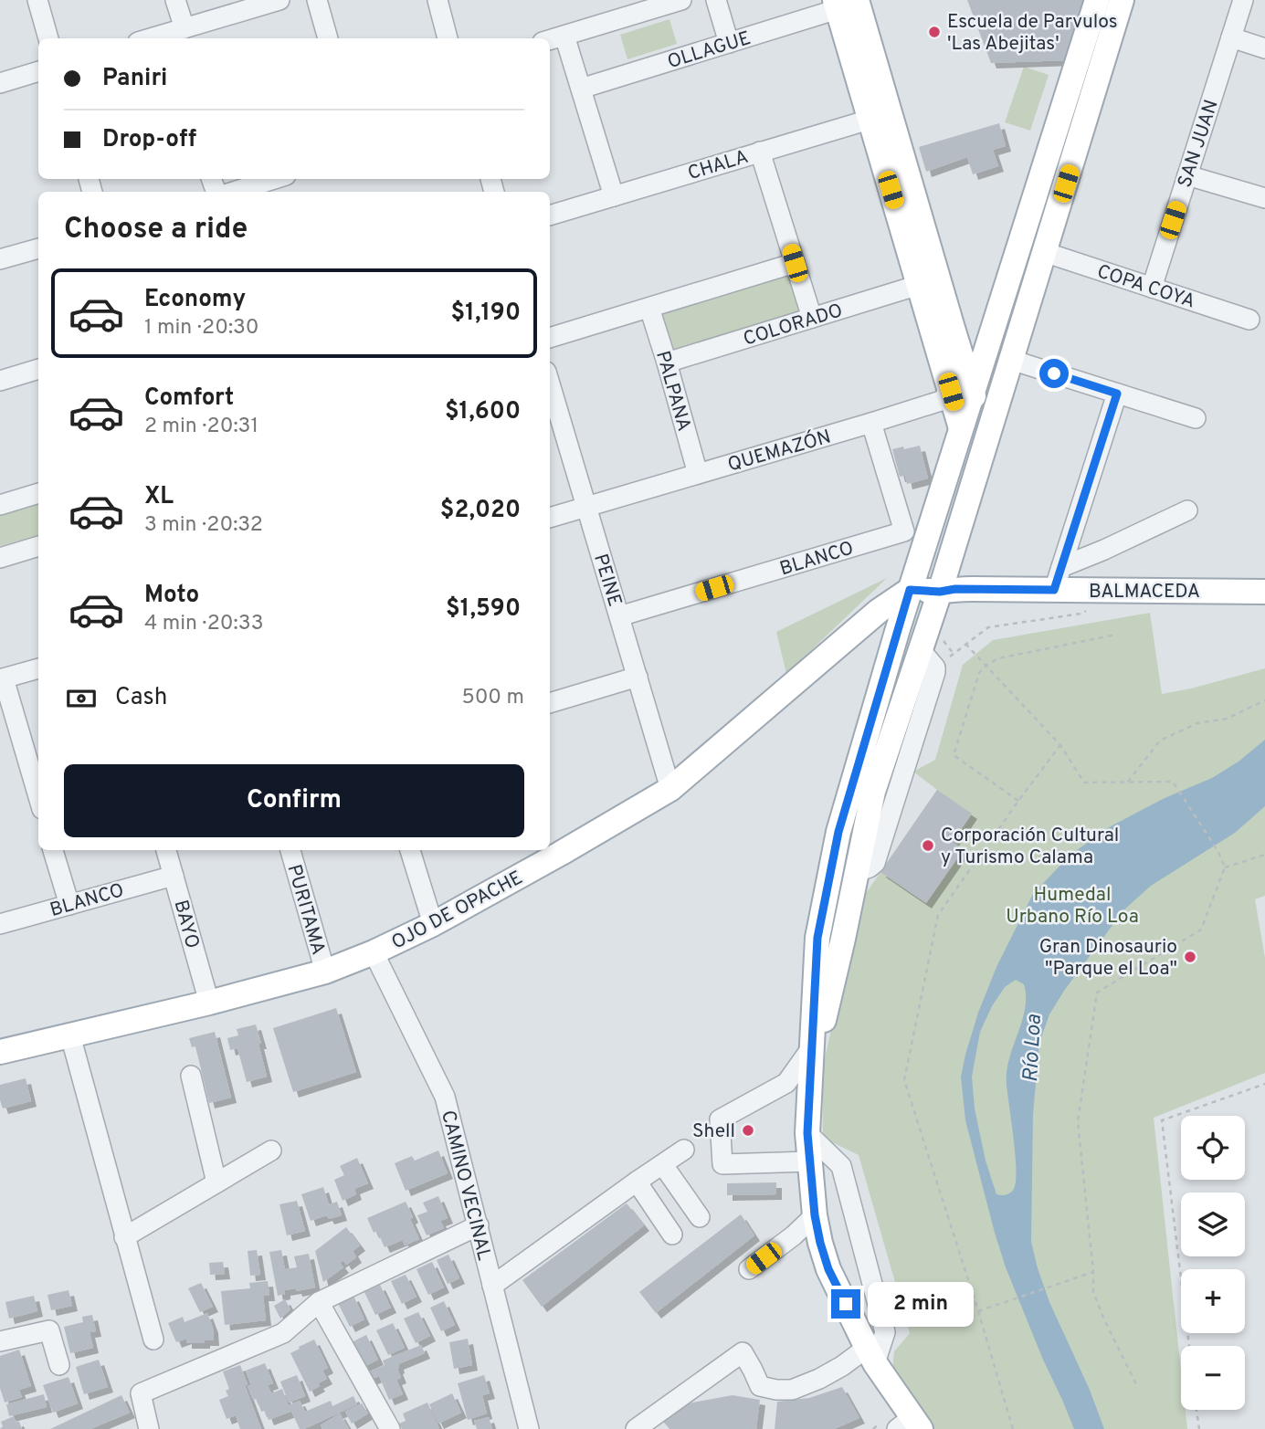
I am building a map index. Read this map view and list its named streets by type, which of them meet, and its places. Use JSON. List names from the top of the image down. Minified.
{"streets":{"main road":["BALMACEDA","OJO DE OPACHE"],"street":["OLLAGUE","SAN JUAN","CHALA","COPA COYA","COLORADO","PALPANA","QUEMAZÓN","BLANCO","PEINE","PURITAMA","BAYO","CAMINO VECINAL"]},"crossings":[["SAN JUAN","COPA COYA"],["COLORADO","PALPANA"],["PALPANA","QUEMAZÓN"],["QUEMAZÓN","BLANCO"],["QUEMAZÓN","PEINE"],["BLANCO","PEINE"],["BLANCO","BAYO"],["PEINE","OJO DE OPACHE"],["BALMACEDA","OJO DE OPACHE"],["PURITAMA","OJO DE OPACHE"],["OJO DE OPACHE","BAYO"],["OJO DE OPACHE","CAMINO VECINAL"]],"water":["Río Loa"],"parks":["Humedal Urbano Río Loa"],"places":["Escuela de Parvulos 'Las Abejitas'","Corporación Cultural y Turismo Calama","Gran Dinosaurio \"Parque el Loa\"","Shell"],"page":{"banner":["Paniri","Drop-off"],"heading":"Choose a ride","list":[{"name":"Economy","note":"1 min · 20:30","value":"$1,190"},{"name":"Comfort","note":"2 min · 20:31","value":"$1,600"},{"name":"XL","note":"3 min · 20:32","value":"$2,020"},{"name":"Moto","note":"4 min · 20:33","value":"$1,590"}],"pay":["Cash","500 m"],"buttons":"Confirm","map_buttons":["+","−"],"bubble":"2 min"}}
